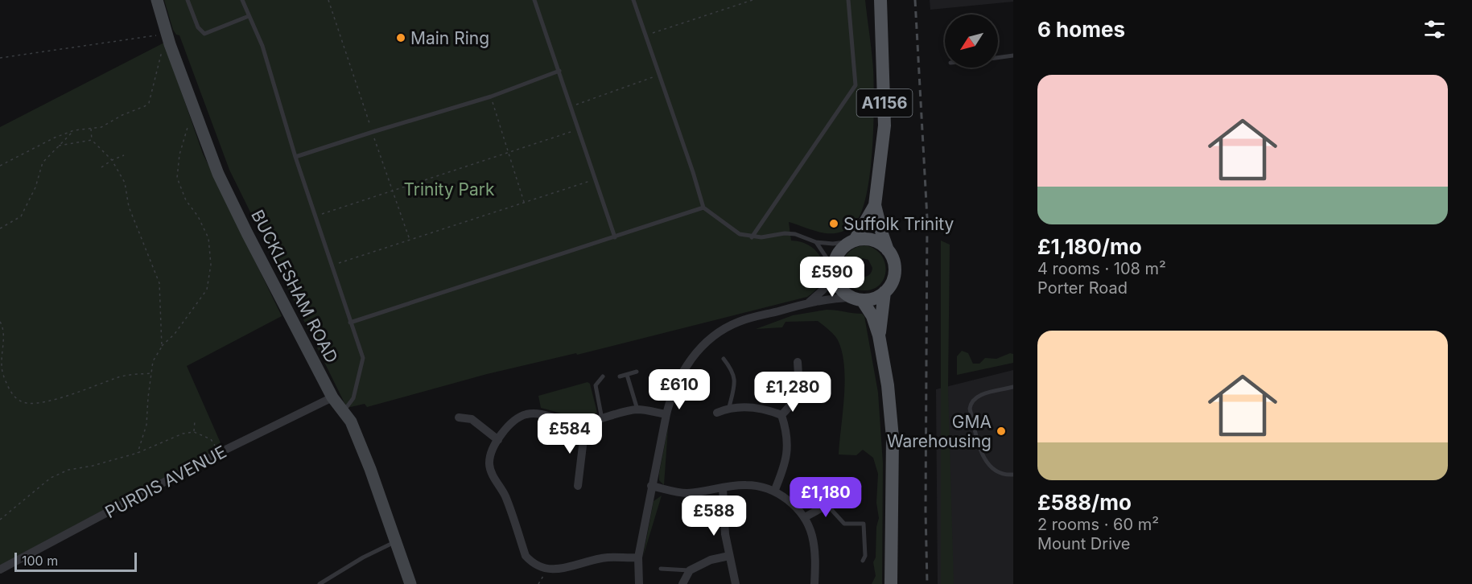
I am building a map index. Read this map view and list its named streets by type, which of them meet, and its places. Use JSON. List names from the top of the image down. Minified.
{"streets":{"main road":["A1156"],"street":["BUCKLESHAM ROAD","PURDIS AVENUE"]},"crossings":[["BUCKLESHAM ROAD","PURDIS AVENUE"]],"parks":["Trinity Park"],"places":["Main Ring","Suffolk Trinity","GMA Warehousing"],"scale_bar":"100 m","north":"bottom left","page":{"heading":"6 homes","list":[{"name":"£1,180/mo","note":"4 rooms · 108 m² · Porter Road"},{"name":"£588/mo","note":"2 rooms · 60 m² · Mount Drive"}],"price":["£590","£610","£1,280","£584","£1,180","£588"],"scale":"100 m"}}
